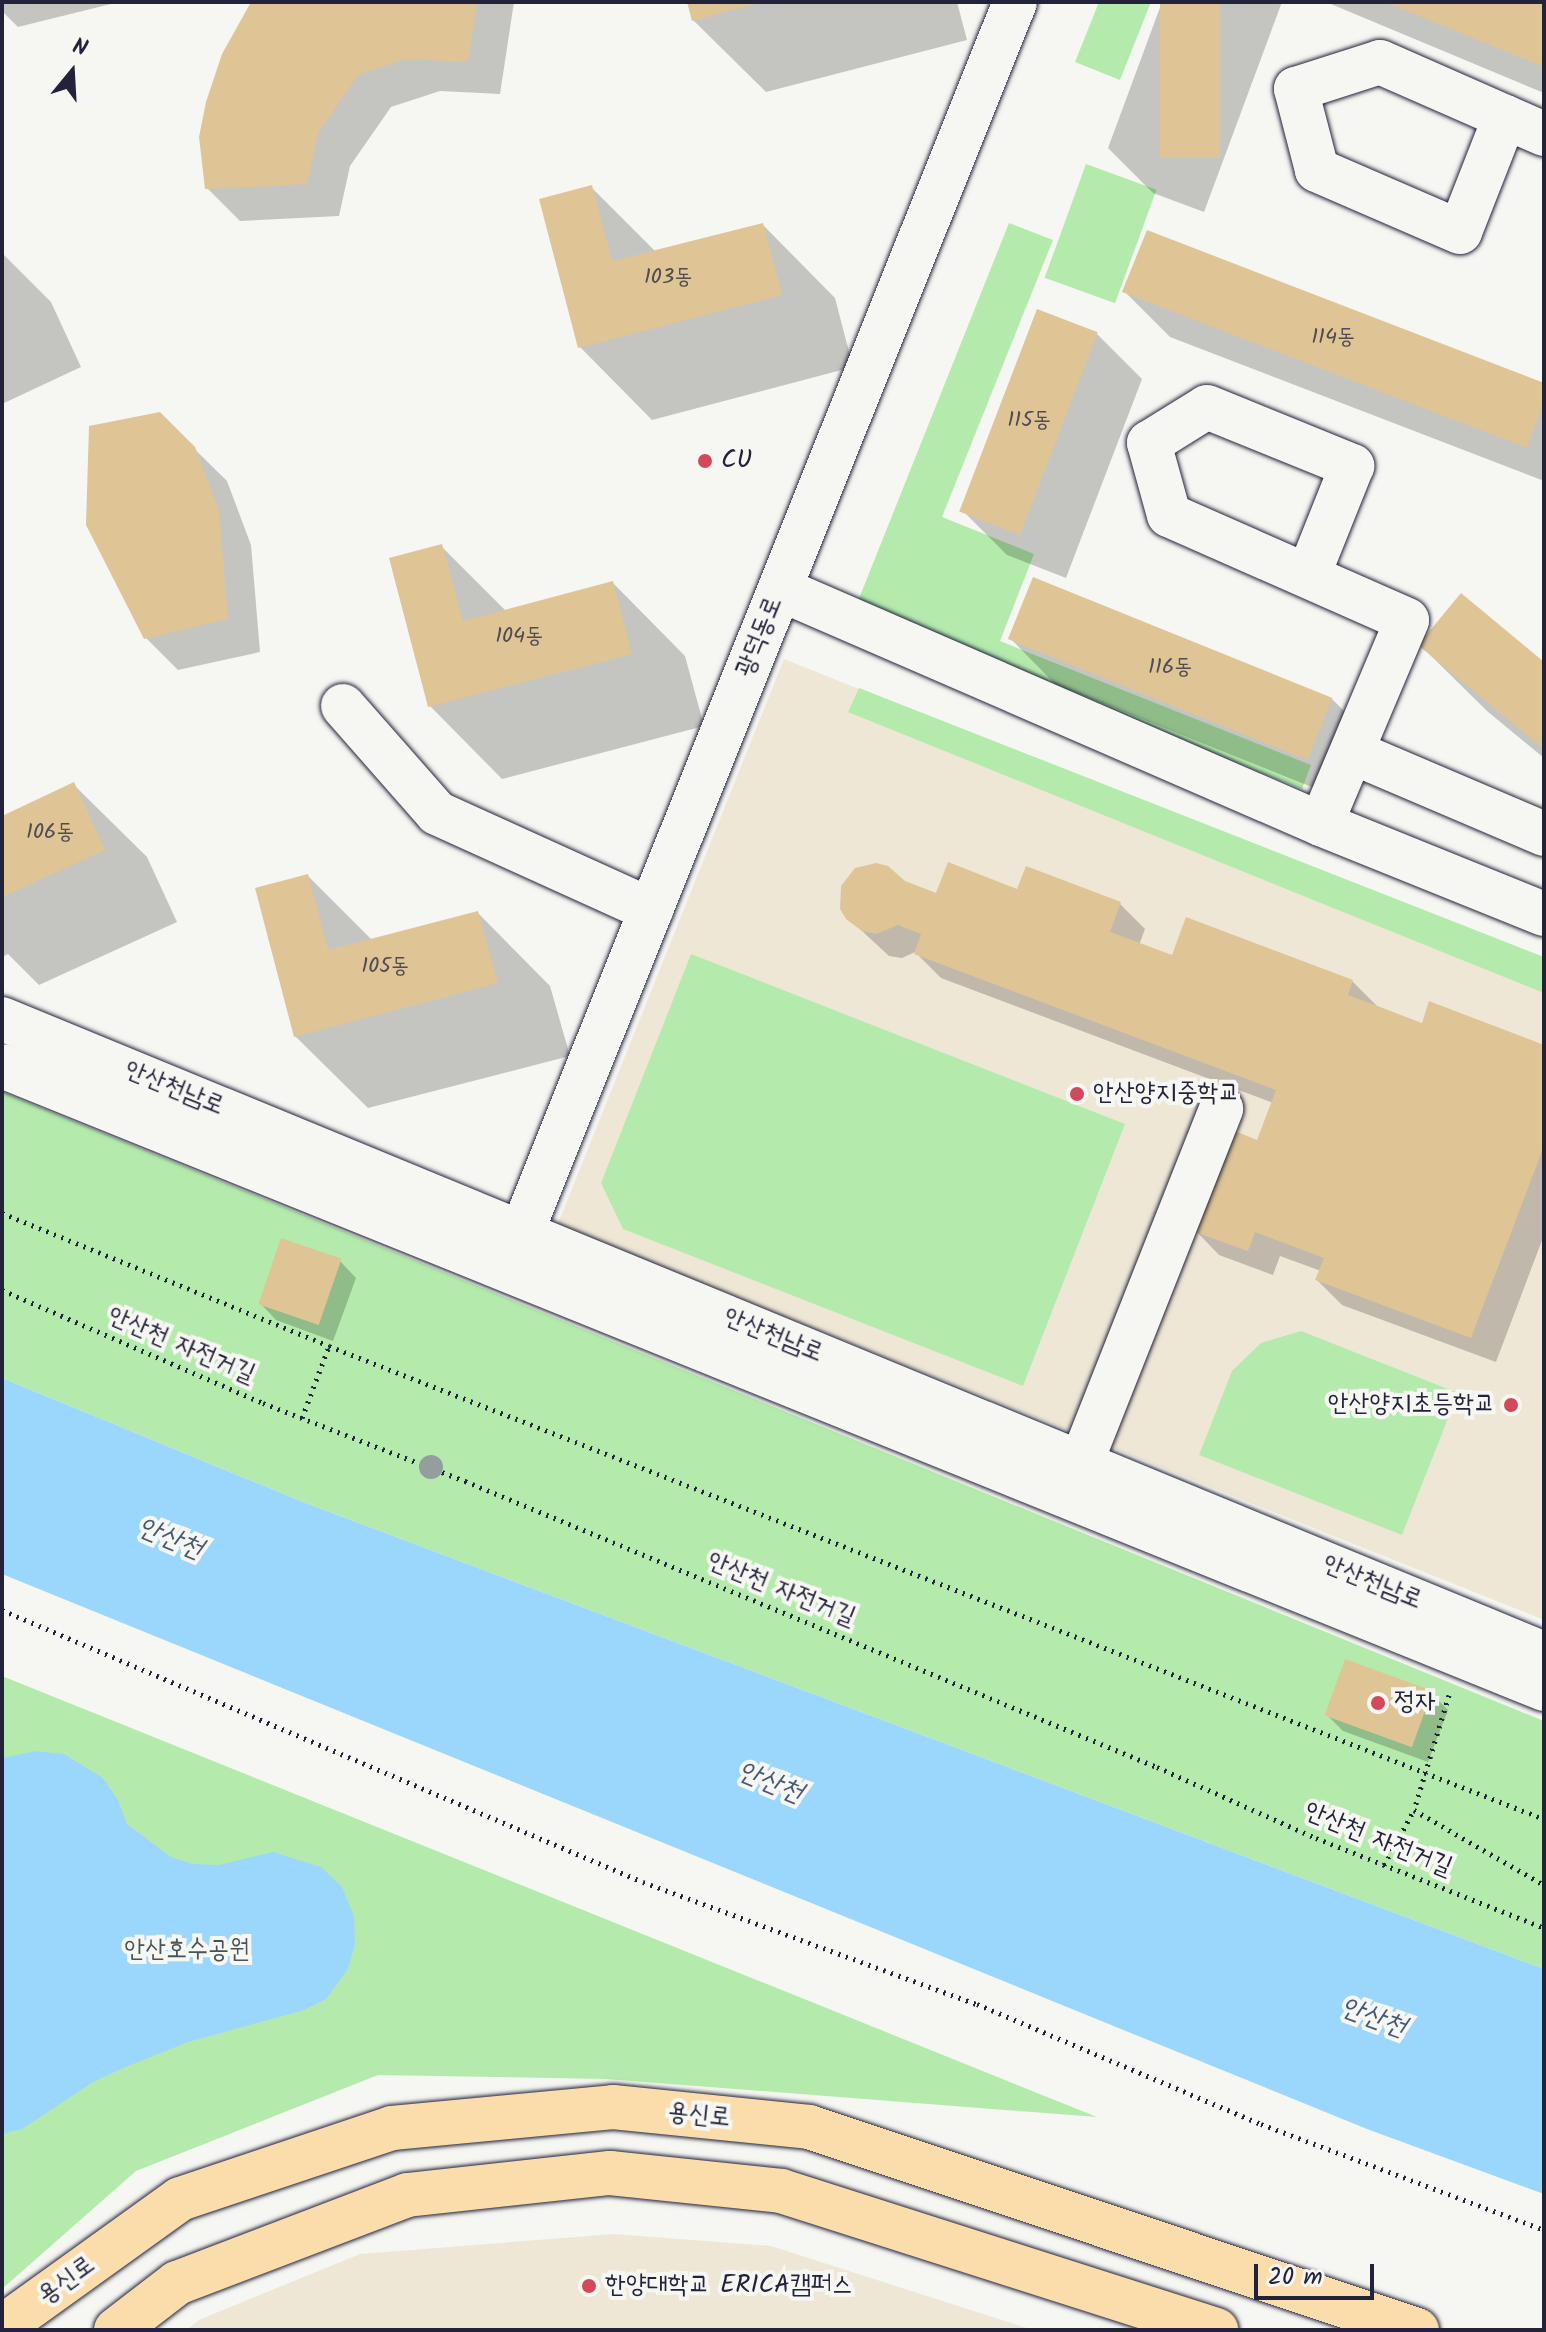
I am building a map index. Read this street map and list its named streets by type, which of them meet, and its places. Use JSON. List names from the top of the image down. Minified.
{"streets":{"main road":["용신로"],"street":["광덕동로","안산천남로"],"path":["안산천 자전거길"]},"crossings":[["광덕동로","안산천남로"]],"water":["안산천"],"parks":["안산호수공원"],"places":["CU","안산양지중학교","안산양지초등학교","정자","한양대학교 ERICA캠퍼스"],"house_numbers":["103동","114동","115동","104동","116동","106동","105동"],"scale_bar":"20 m","north":"top"}
